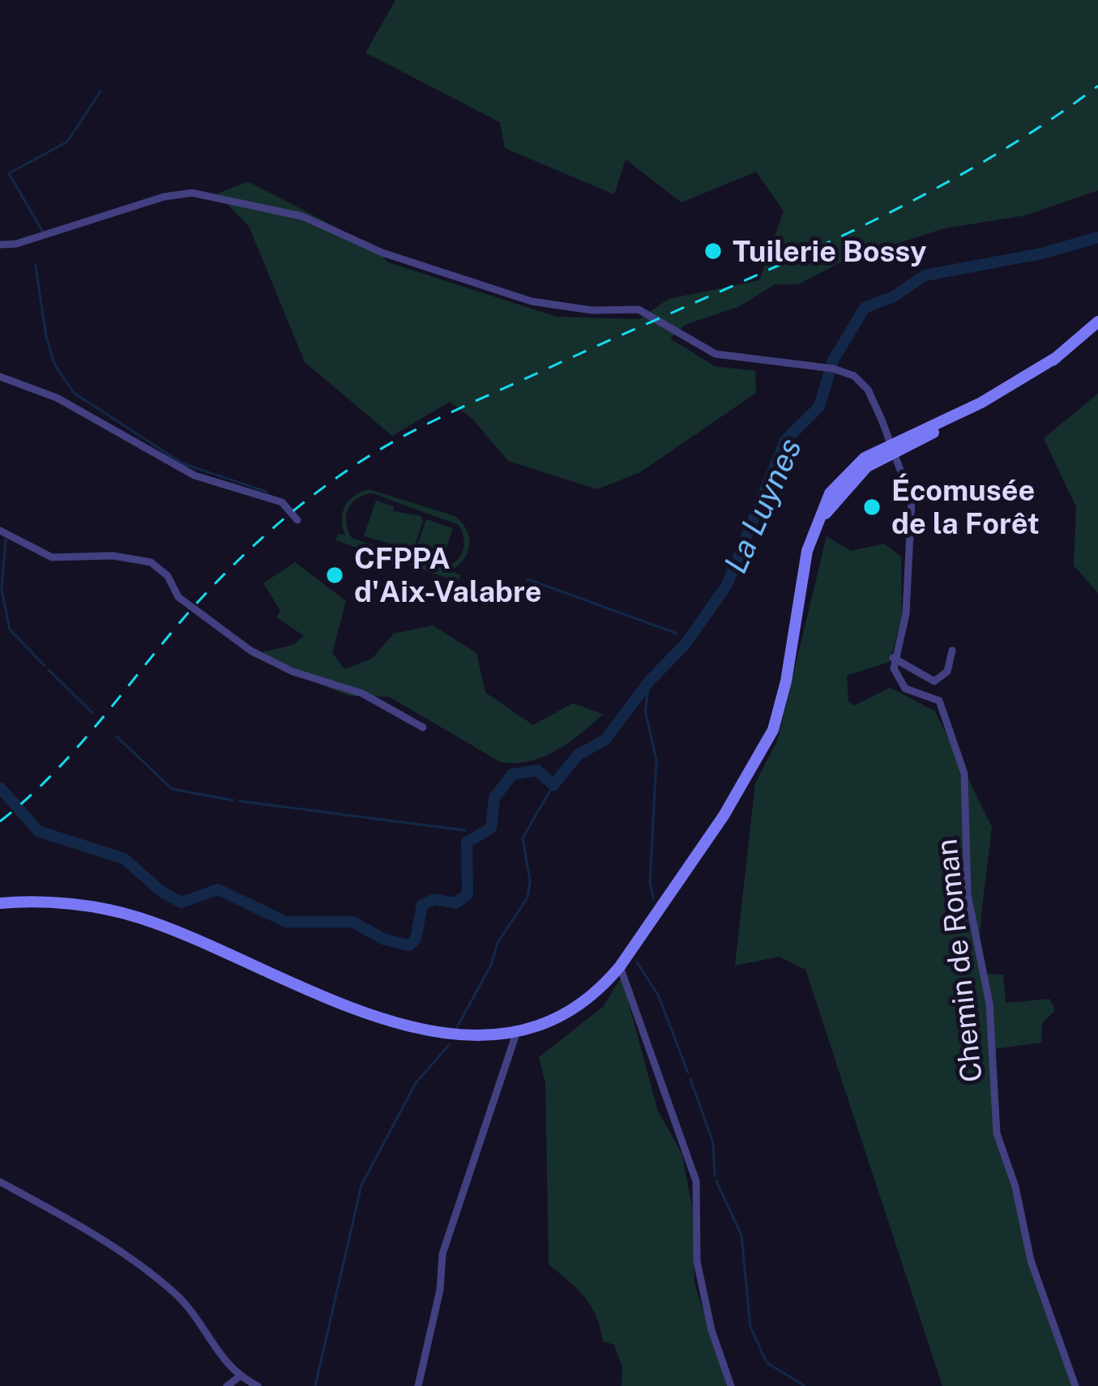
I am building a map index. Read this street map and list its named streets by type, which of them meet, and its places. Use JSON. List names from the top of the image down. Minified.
{"streets":{"street":["Chemin de Roman"]},"water":["La Luynes"],"places":["Tuilerie Bossy","Écomusée de la Forêt","CFPPA d'Aix-Valabre"]}
